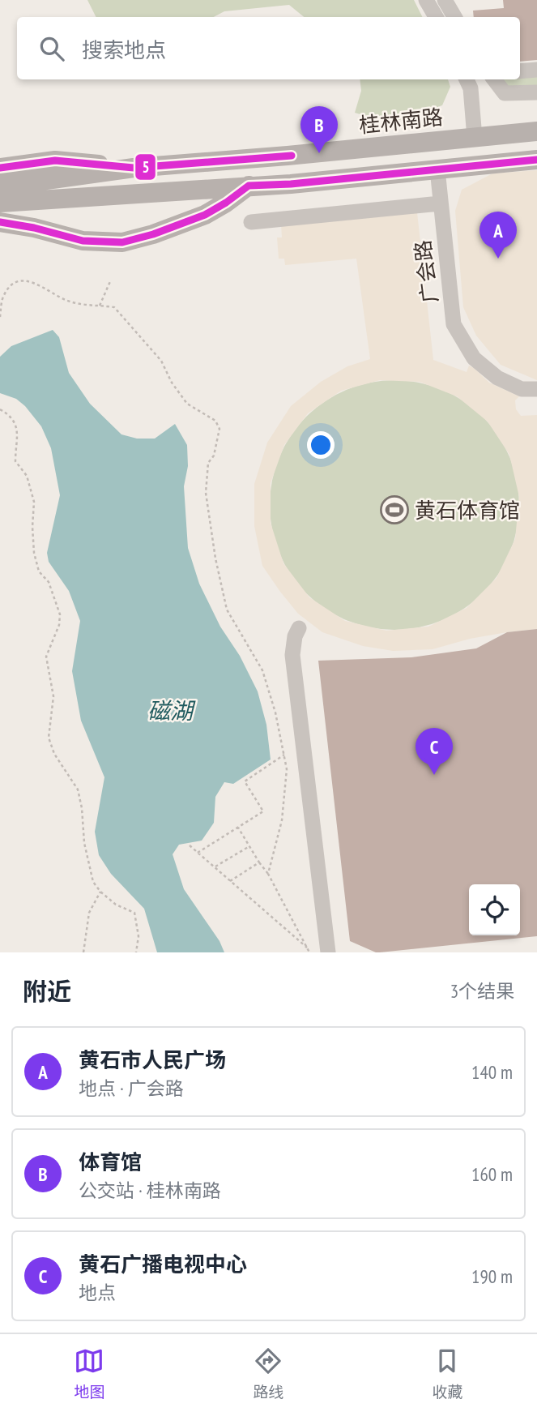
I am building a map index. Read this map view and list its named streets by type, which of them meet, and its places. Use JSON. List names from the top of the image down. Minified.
{"streets":{"main road":["桂林南路"],"street":["广会路"]},"water":["磁湖"],"places":{"sports":["黄石体育馆"]},"lines":["transit line 5"],"page":{"search":"搜索地点","pins":["B","A","C"],"heading":["附近","3个结果"],"list":[{"mark":"A","name":"黄石市人民广场","note":"地点 · 广会路","value":"140 m"},{"mark":"B","name":"体育馆","note":"公交站 · 桂林南路","value":"160 m"},{"mark":"C","name":"黄石广播电视中心","note":"地点","value":"190 m"}],"nav":["地图","路线","收藏"]}}
